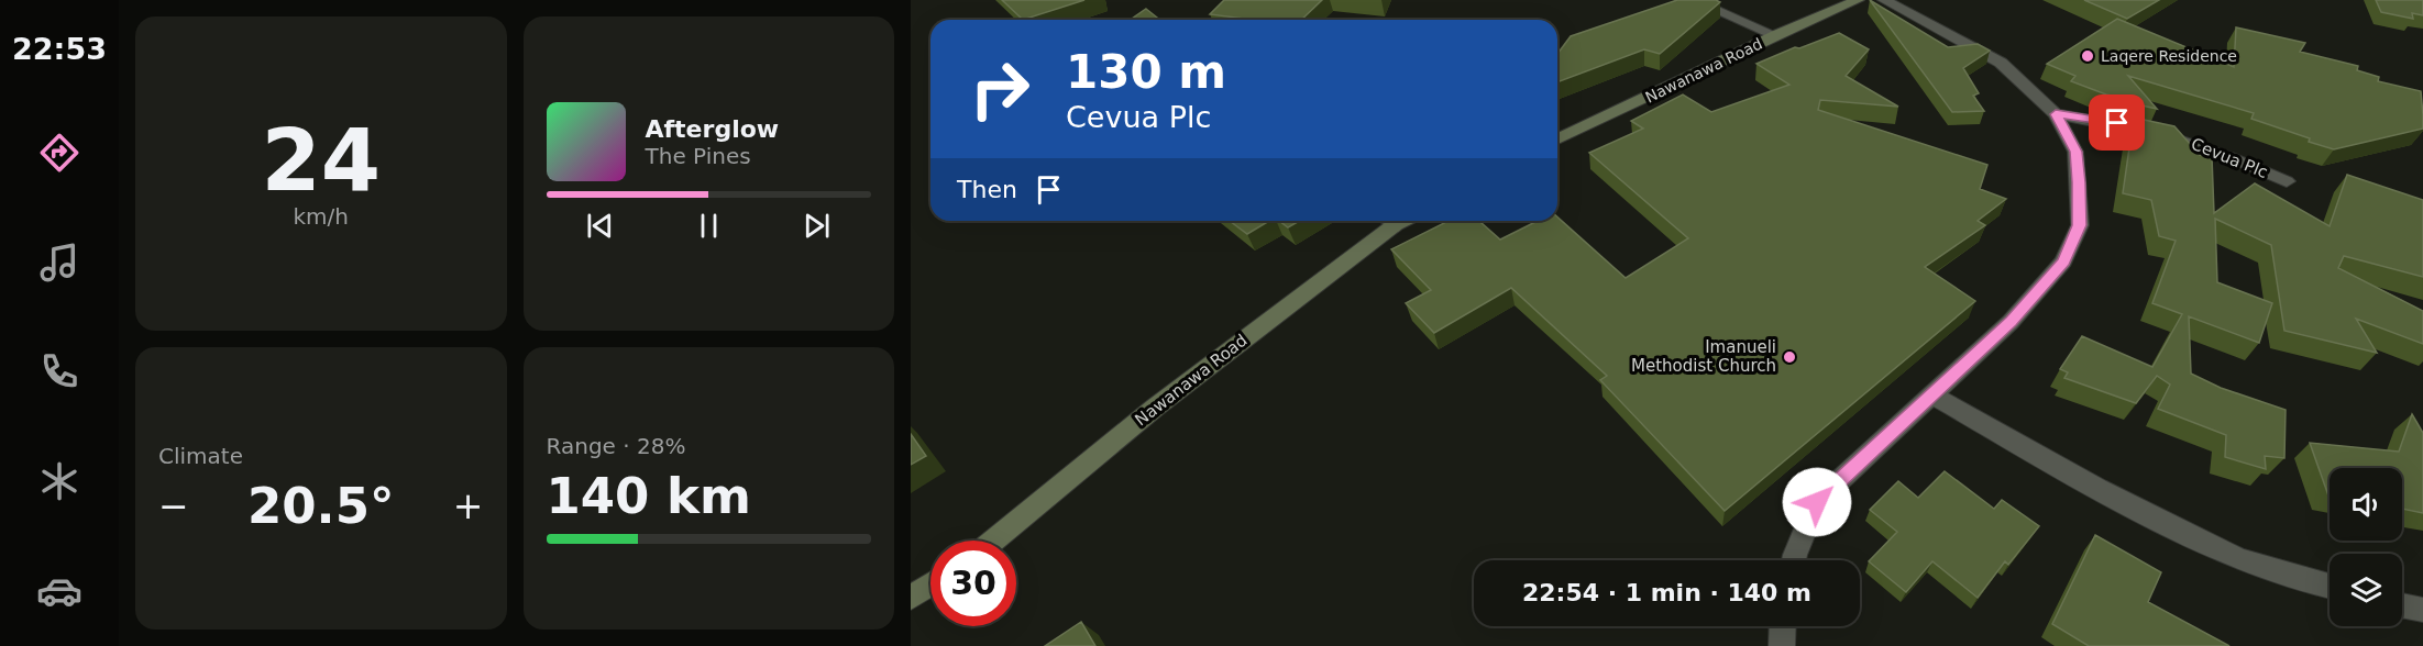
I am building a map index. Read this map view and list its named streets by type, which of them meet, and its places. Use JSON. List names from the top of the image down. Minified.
{"streets":{"street":["Nawanawa Road","Cevua Plc"]},"places":["Laqere Residence","Imanueli Methodist Church"],"page":{"tabs":"22:53","tile":[["24","km/h"],"Climate",["Range · 28%","140 km"]],"turn":["130 m","Cevua Plc"],"song":["Afterglow","The Pines"],"then":"Then","heat":["−","20.5°","+"],"limit":"30","trip":"22:54 · 1 min · 140 m"}}
